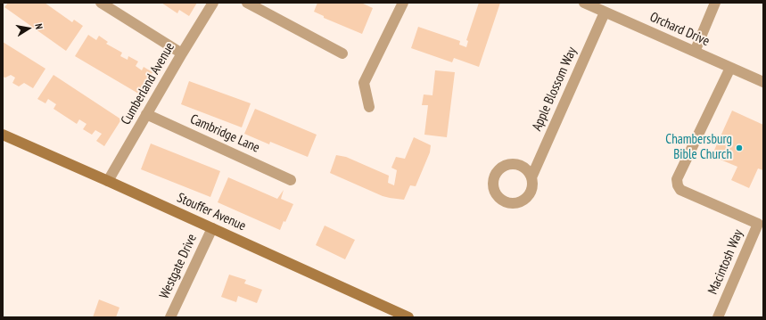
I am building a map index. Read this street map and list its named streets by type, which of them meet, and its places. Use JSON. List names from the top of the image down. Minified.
{"streets":{"street":["Orchard Drive","Cumberland Avenue","Apple Blossom Way","Cambridge Lane","Stouffer Avenue","Macintosh Way","Westgate Drive"]},"crossings":[["Orchard Drive","Apple Blossom Way"],["Orchard Drive","Macintosh Way"],["Cumberland Avenue","Cambridge Lane"],["Cumberland Avenue","Stouffer Avenue"],["Stouffer Avenue","Westgate Drive"]],"places":["Chambersburg Bible Church"],"north":"right"}
